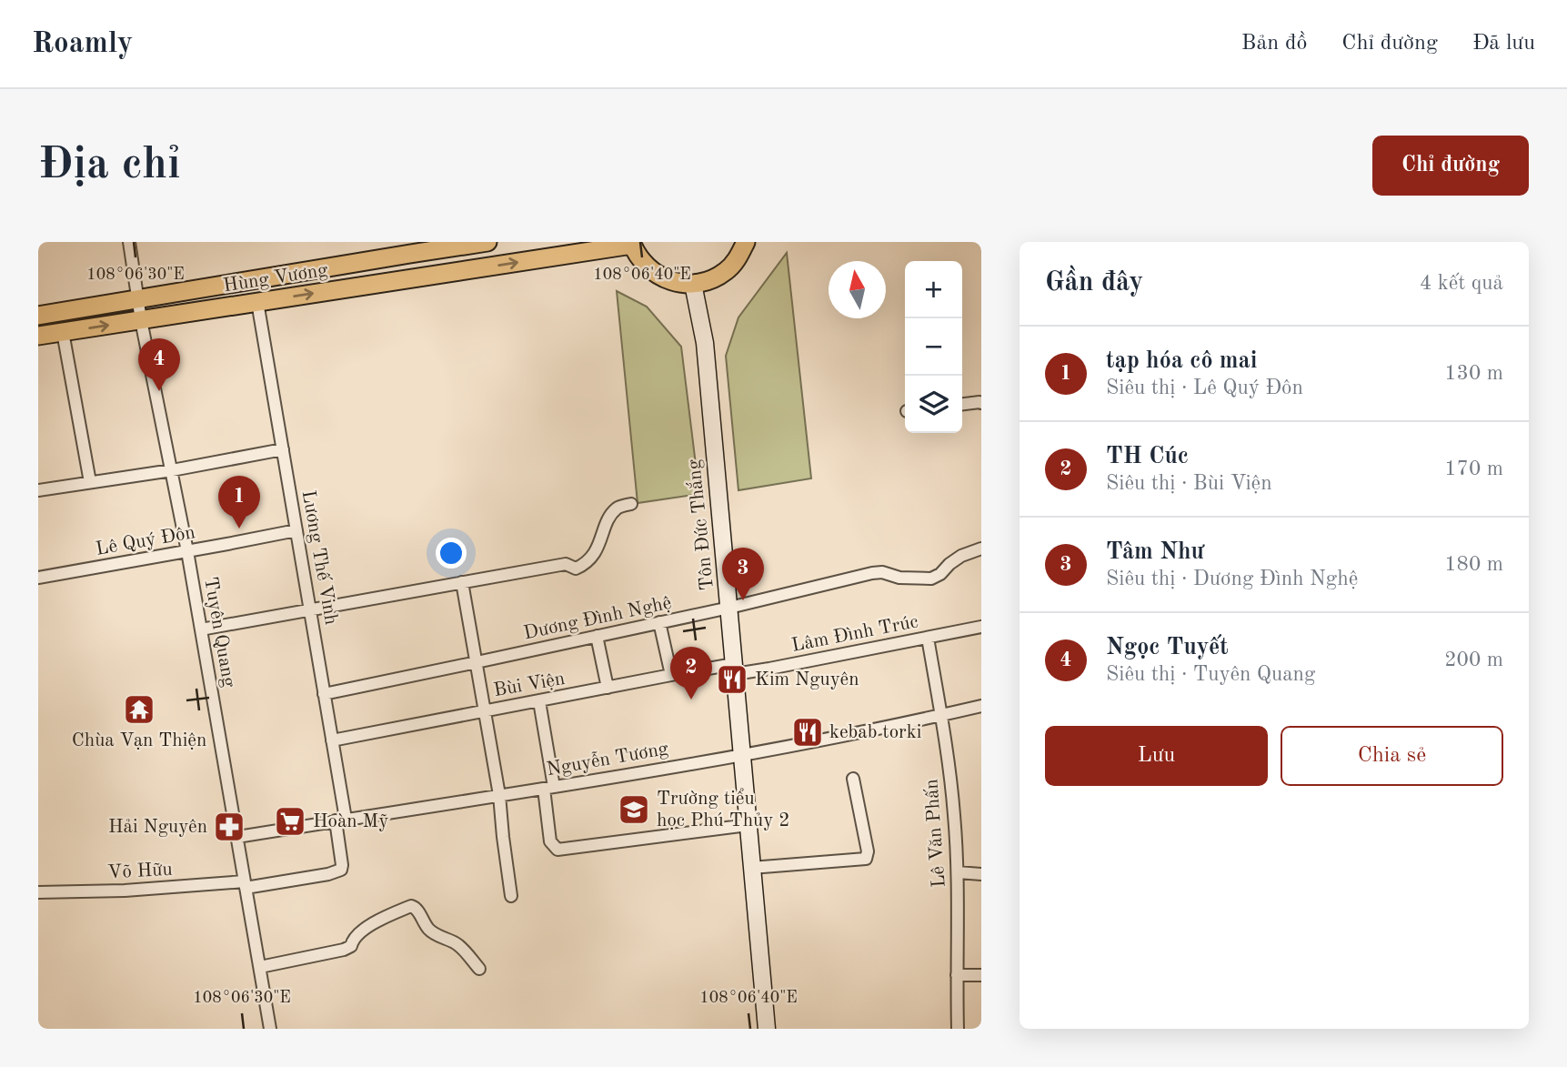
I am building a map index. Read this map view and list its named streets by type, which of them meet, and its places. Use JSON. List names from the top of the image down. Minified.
{"streets":{"main road":["Hùng Vương"],"street":["Tôn Đức Thắng","Lê Quý Đôn","Lương Thế Vinh","Dương Đình Nghệ","Tuyên Quang","Lâm Đình Trúc","Bùi Viện","Nguyễn Tương","Lê Văn Phấn","Võ Hữu"]},"crossings":[["Hùng Vương","Lương Thế Vinh"],["Hùng Vương","Tuyên Quang"],["Tôn Đức Thắng","Dương Đình Nghệ"],["Tôn Đức Thắng","Lâm Đình Trúc"],["Tôn Đức Thắng","Bùi Viện"],["Tôn Đức Thắng","Nguyễn Tương"],["Lê Quý Đôn","Lương Thế Vinh"],["Lê Quý Đôn","Tuyên Quang"],["Lương Thế Vinh","Dương Đình Nghệ"],["Lương Thế Vinh","Bùi Viện"],["Lương Thế Vinh","Nguyễn Tương"],["Lương Thế Vinh","Võ Hữu"],["Tuyên Quang","Nguyễn Tương"],["Tuyên Quang","Võ Hữu"],["Lâm Đình Trúc","Bùi Viện"],["Lâm Đình Trúc","Lê Văn Phấn"],["Nguyễn Tương","Lê Văn Phấn"],["Nguyễn Tương","Võ Hữu"]],"places":{"restaurant":["Kim Nguyên","kebab torki"],"temple":["Chùa Vạn Thiện"],"school or university":["Trường tiểu học Phú Thủy 2"],"supermarket":["Hoàn Mỹ"],"pharmacy":["Hải Nguyên"]},"north":"top","page":{"header":"Roamly","nav":["Bản đồ","Chỉ đường","Đã lưu"],"buttons":["Chỉ đường",["Lưu","Chia sẻ"]],"title":"Địa chỉ","heading":["Gần đây","4 kết quả"],"map_buttons":["+","−"],"list":[{"mark":"1","name":"tạp hóa cô mai","note":"Siêu thị · Lê Quý Đôn","value":"130 m"},{"mark":"2","name":"TH Cúc","note":"Siêu thị · Bùi Viện","value":"170 m"},{"mark":"3","name":"Tâm Như","note":"Siêu thị · Dương Đình Nghệ","value":"180 m"},{"mark":"4","name":"Ngọc Tuyết","note":"Siêu thị · Tuyên Quang","value":"200 m"}],"pins":["4","1","3","2"]},"coordinates":["108°06'30\"E","108°06'40\"E"]}
